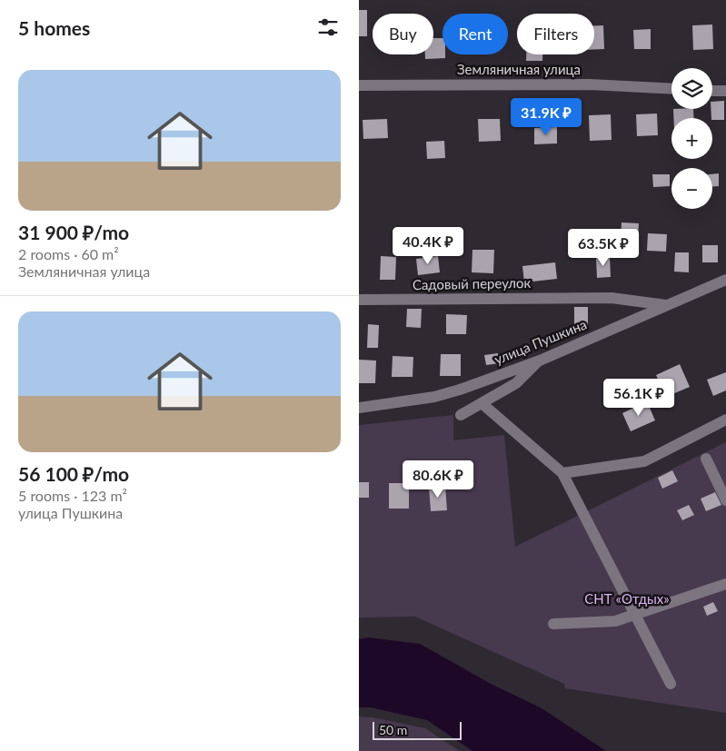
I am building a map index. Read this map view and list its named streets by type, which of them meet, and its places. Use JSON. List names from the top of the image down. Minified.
{"streets":{"street":["Земляничная улица","Садовый переулок","улица Пушкина"]},"crossings":[["Садовый переулок","улица Пушкина"]],"parks":["СНТ «Отдых»"],"scale_bar":"50 m","page":{"heading":"5 homes","chip":["Buy","Rent","Filters"],"list":[{"name":"31 900 ₽/mo","note":"2 rooms · 60 m² · Земляничная улица"},{"name":"56 100 ₽/mo","note":"5 rooms · 123 m² · улица Пушкина"}],"map_buttons":["+","−"],"price":["31.9K ₽","40.4K ₽","63.5K ₽","56.1K ₽","80.6K ₽"],"scale":"50 m"}}
